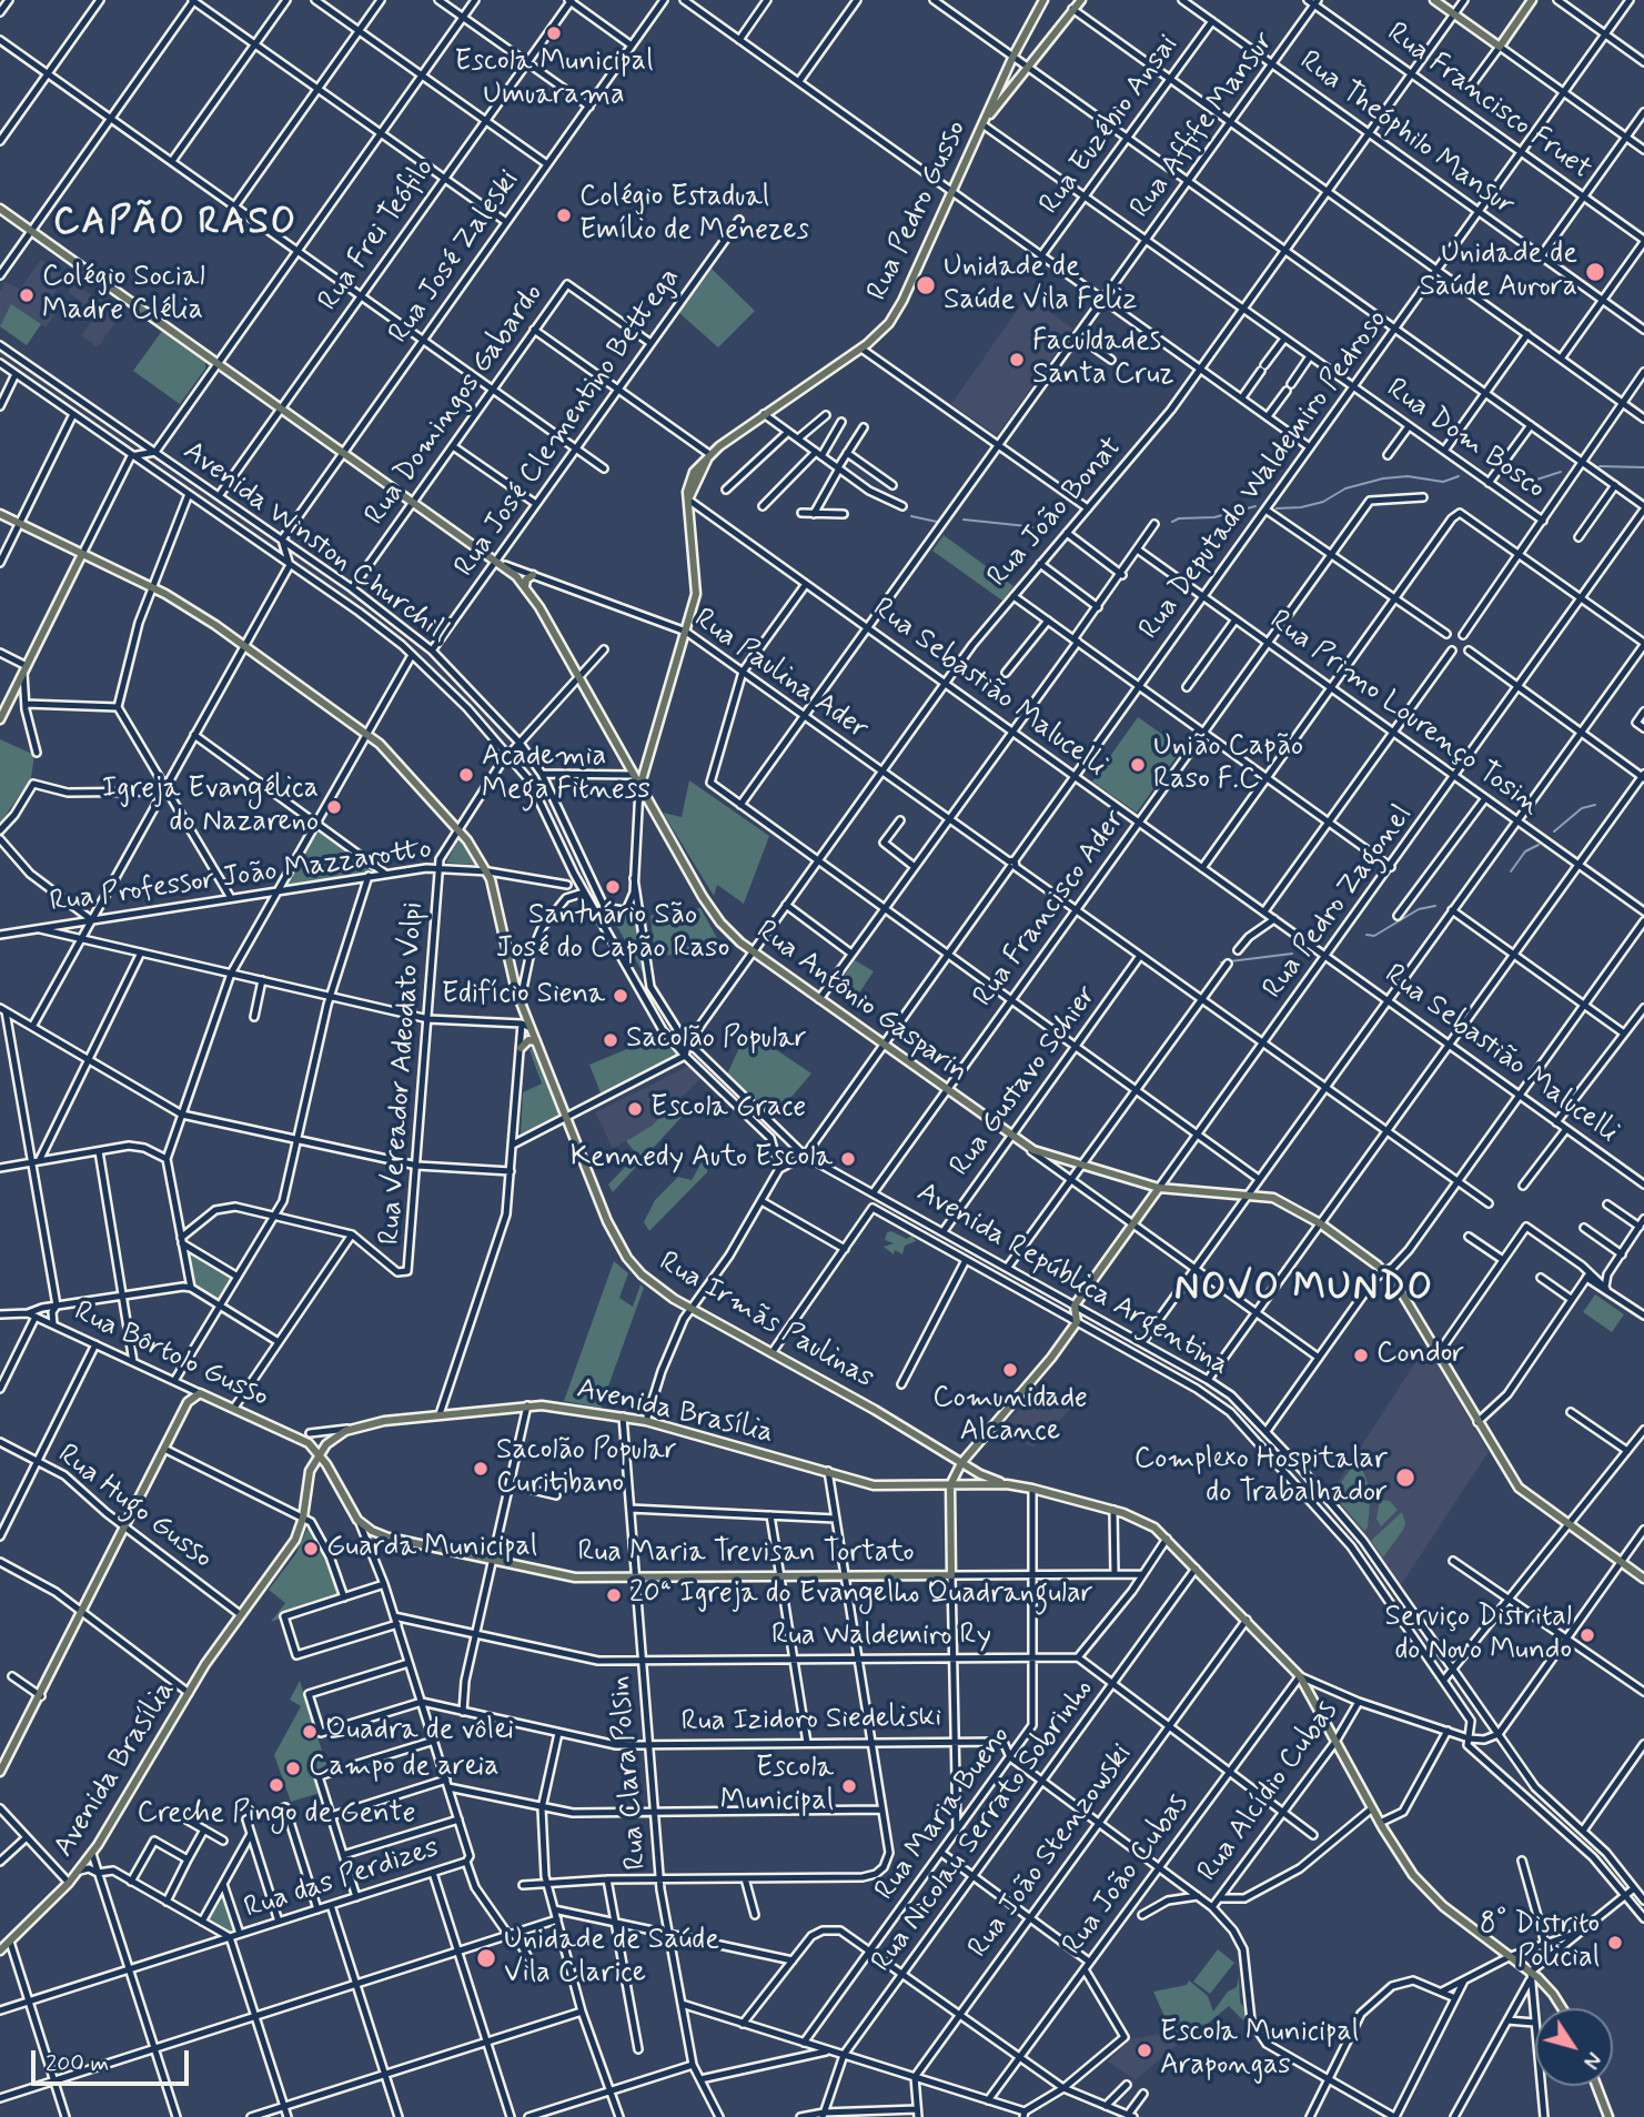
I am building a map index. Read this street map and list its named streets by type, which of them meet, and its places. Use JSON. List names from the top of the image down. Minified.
{"streets":{"main road":["Rua Pedro Gusso","Rua Pedro Zagonel","Rua Antônio Gasparin","Rua Irmãs Paulinas","Rua Bôrtolo Gusso","Avenida Brasília","Rua Maria Trevisan Tortato"],"street":["Rua Francisco Fruet","Rua Euzébio Ansai","Rua Affife Mansur","Rua Theóphilo Mansur","Rua Frei Teófilo","Rua José Zaleski","Rua Domingos Gabardo","Rua José Clementino Bettega","Rua Dom Bosco","Rua Deputado Waldemiro Pedroso","Rua João Bonat","Avenida Winston Churchill","Rua Paulina Ader","Rua Sebastião Malucelli","Rua Primo Lourenço Tosin","Rua Professor João Mazzarotto","Rua Francisco Ader","Rua Vereador Adeodato Volpi","Rua Gustavo Schier","Avenida República Argentina","Rua Hugo Gusso","Rua Waldemiro Ry","Rua Izidoro Siedeliski","Rua Clara Polsin","Rua Alcídio Cubas","Rua Maria Bueno","Rua Nicolau Serrato Sobrinho","Rua João Stenzowski","Rua João Cubas","Rua das Perdizes"]},"crossings":[["Rua Francisco Fruet","Rua Affife Mansur"],["Rua Francisco Fruet","Rua Deputado Waldemiro Pedroso"],["Rua Francisco Fruet","Rua João Bonat"],["Rua Euzébio Ansai","Rua Theóphilo Mansur"],["Rua Euzébio Ansai","Rua Dom Bosco"],["Rua Affife Mansur","Rua Theóphilo Mansur"],["Rua Affife Mansur","Rua Dom Bosco"],["Rua Affife Mansur","Rua Paulina Ader"],["Rua Affife Mansur","Rua Sebastião Malucelli"],["Rua Theóphilo Mansur","Rua Deputado Waldemiro Pedroso"],["Rua Theóphilo Mansur","Rua João Bonat"],["Rua Pedro Gusso","Rua Dom Bosco"],["Rua Pedro Gusso","Rua Sebastião Malucelli"],["Rua Frei Teófilo","Avenida Winston Churchill"],["Rua Frei Teófilo","Rua Antônio Gasparin"],["Rua José Zaleski","Avenida Winston Churchill"],["Rua José Zaleski","Rua Antônio Gasparin"],["Rua Domingos Gabardo","Rua José Clementino Bettega"],["Rua Domingos Gabardo","Avenida Winston Churchill"],["Rua Domingos Gabardo","Rua Antônio Gasparin"],["Rua José Clementino Bettega","Avenida Winston Churchill"],["Rua José Clementino Bettega","Rua Antônio Gasparin"],["Rua Dom Bosco","Rua Deputado Waldemiro Pedroso"],["Rua Dom Bosco","Rua João Bonat"],["Rua Deputado Waldemiro Pedroso","Rua Paulina Ader"],["Rua Deputado Waldemiro Pedroso","Rua Sebastião Malucelli"],["Rua Deputado Waldemiro Pedroso","Rua Primo Lourenço Tosin"],["Rua Deputado Waldemiro Pedroso","Rua Antônio Gasparin"],["Rua Deputado Waldemiro Pedroso","Avenida República Argentina"],["Rua João Bonat","Rua Paulina Ader"],["Rua João Bonat","Rua Sebastião Malucelli"],["Rua João Bonat","Rua Antônio Gasparin"],["Rua João Bonat","Avenida República Argentina"],["Avenida Winston Churchill","Rua Vereador Adeodato Volpi"],["Avenida Winston Churchill","Avenida República Argentina"],["Rua Paulina Ader","Rua Pedro Zagonel"],["Rua Paulina Ader","Rua Francisco Ader"],["Rua Paulina Ader","Rua Antônio Gasparin"],["Rua Paulina Ader","Rua Gustavo Schier"],["Rua Sebastião Malucelli","Rua Pedro Zagonel"],["Rua Sebastião Malucelli","Rua Francisco Ader"],["Rua Primo Lourenço Tosin","Rua Pedro Zagonel"],["Rua Primo Lourenço Tosin","Rua Francisco Ader"],["Rua Professor João Mazzarotto","Rua Vereador Adeodato Volpi"],["Rua Professor João Mazzarotto","Rua Irmãs Paulinas"],["Rua Pedro Zagonel","Rua Antônio Gasparin"],["Rua Pedro Zagonel","Avenida República Argentina"],["Rua Francisco Ader","Rua Antônio Gasparin"],["Rua Francisco Ader","Avenida República Argentina"],["Rua Antônio Gasparin","Rua Vereador Adeodato Volpi"],["Rua Antônio Gasparin","Rua Gustavo Schier"],["Rua Gustavo Schier","Avenida República Argentina"],["Avenida República Argentina","Avenida Brasília"],["Rua Irmãs Paulinas","Avenida Brasília"],["Rua Bôrtolo Gusso","Avenida Brasília"],["Avenida Brasília","Rua Hugo Gusso"],["Avenida Brasília","Rua Clara Polsin"],["Avenida Brasília","Rua Alcídio Cubas"],["Avenida Brasília","Rua Maria Bueno"],["Avenida Brasília","Rua Nicolau Serrato Sobrinho"],["Avenida Brasília","Rua João Stenzowski"],["Avenida Brasília","Rua João Cubas"],["Rua Maria Trevisan Tortato","Rua Clara Polsin"],["Rua Maria Trevisan Tortato","Rua Maria Bueno"],["Rua Waldemiro Ry","Rua Clara Polsin"],["Rua Waldemiro Ry","Rua Maria Bueno"],["Rua Izidoro Siedeliski","Rua Clara Polsin"],["Rua Izidoro Siedeliski","Rua Maria Bueno"]],"districts":["CAPÃO RASO","NOVO MUNDO"],"places":["Escola Municipal Umuarama","Colégio Estadual Emílio de Menezes","Unidade de Saúde Aurora","Unidade de Saúde Vila Feliz","Colégio Social Madre Clélia","Faculdades Santa Cruz","União Capão Raso F.C","Academia Mega Fitness","Igreja Evangélica do Nazareno","Santuário São José do Capão Raso","Edifício Siena","Sacolão Popular","Escola Grace","Kennedy Auto Escola","Condor","Comunidade Alcance","Sacolão Popular Curitibano","Complexo Hospitalar do Trabalhador","Guarda Municipal","20ª Igreja do Evangelho Quadrangular","Serviço Distrital do Novo Mundo","Quadra de vôlei","Campo de areia","Creche Pingo de Gente","Escola Municipal","8° Distrito Policial","Unidade de Saúde Vila Clarice","Escola Municipal Arapongas"],"scale_bar":"200 m","north":"bottom right"}
